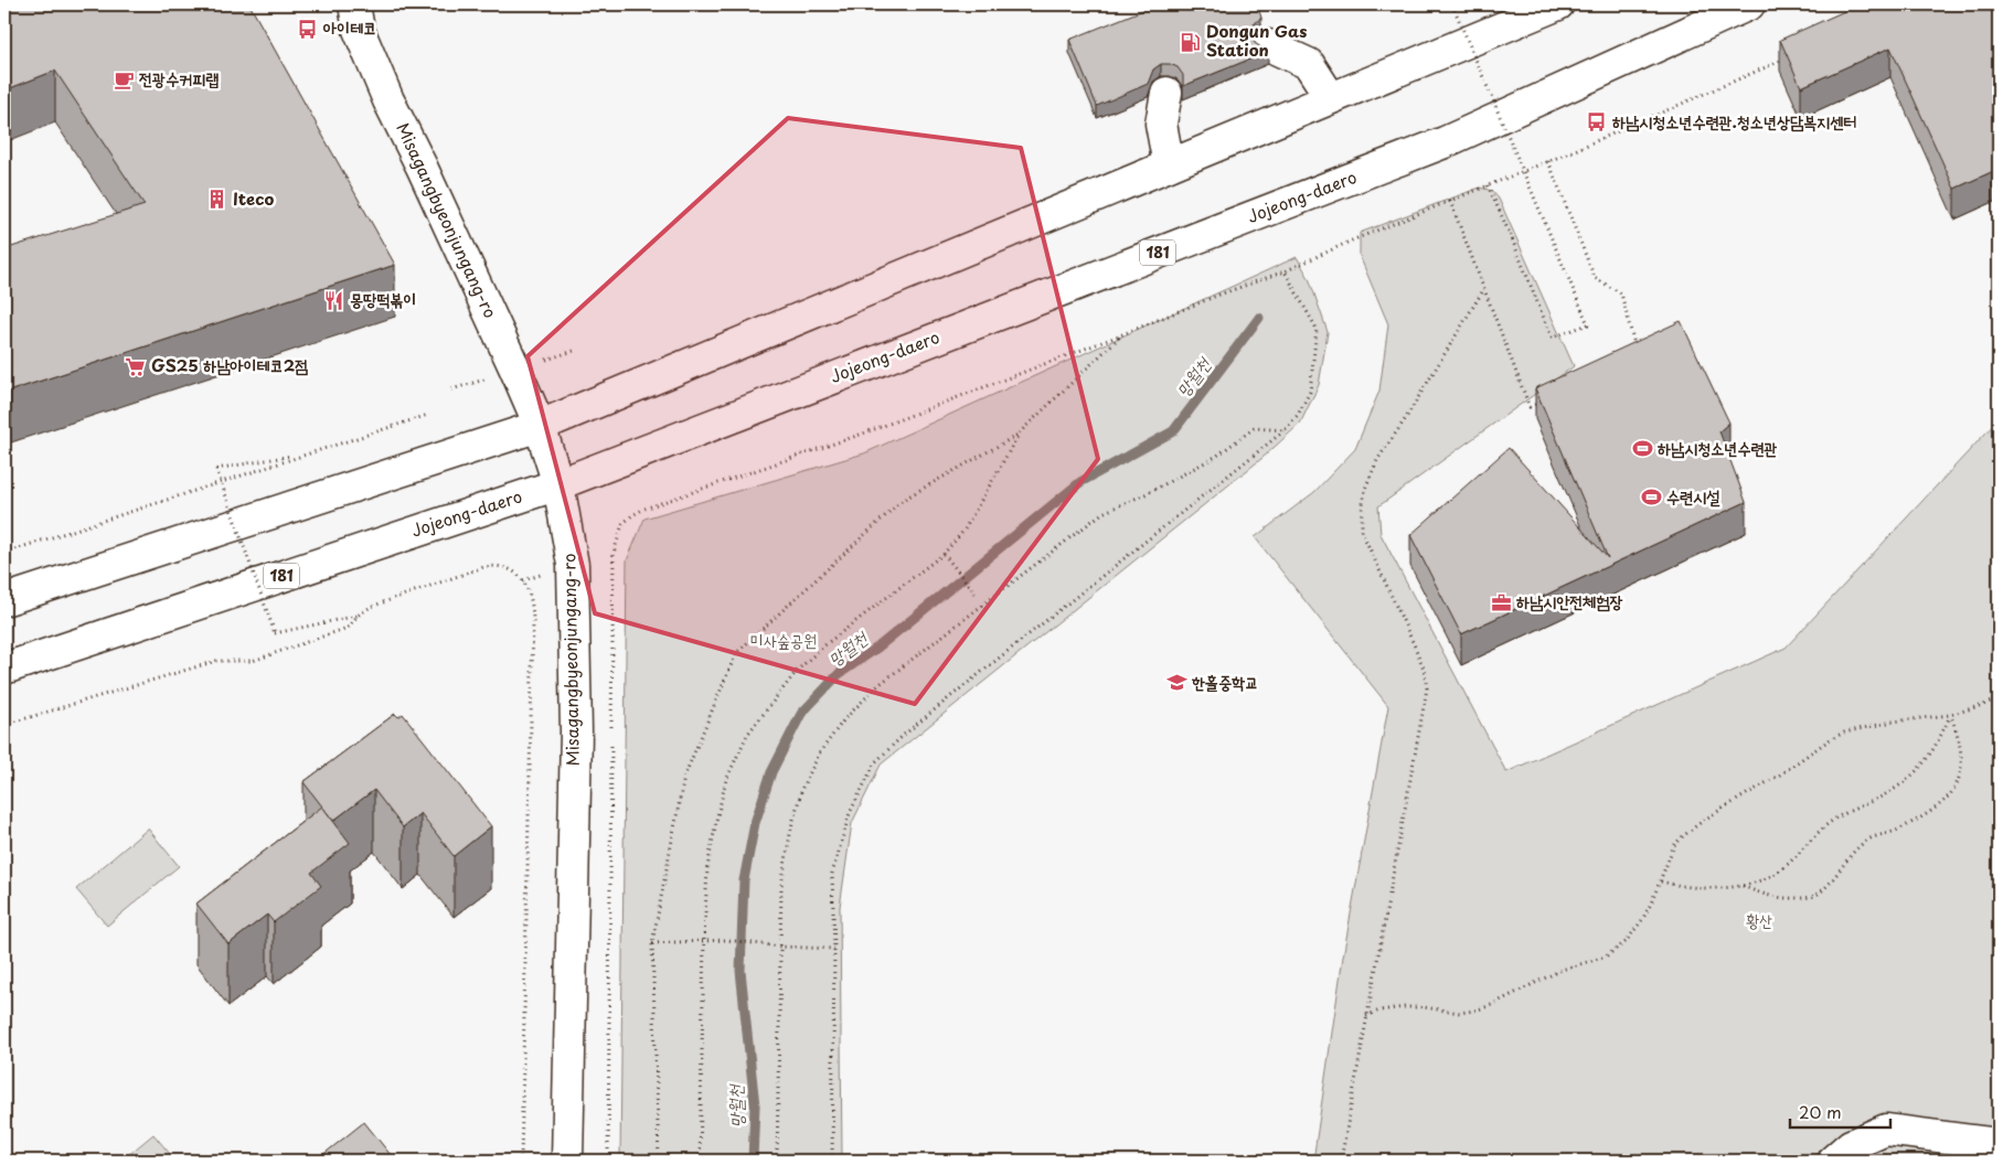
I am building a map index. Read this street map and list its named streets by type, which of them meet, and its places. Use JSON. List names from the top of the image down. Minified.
{"streets":{"main road":["Jojeong-daero","Misagangbyeonjungang-ro","181"]},"crossings":[["Jojeong-daero","Misagangbyeonjungang-ro"]],"water":["망월천"],"parks":["미사숲공원","황산"],"places":{"bus stop":["아이테코","하남시청소년수련관.청소년상담복지센터"],"fuel station":["Dongun Gas Station"],"cafe":["전광수커피랩"],"building":["Iteco"],"restaurant":["몽땅떡볶이"],"supermarket":["GS25 하남아이테코2점"],"sports":["하남시청소년수련관","수련시설"],"office":["하남시안전체험장"],"school or university":["한홀중학교"]},"scale_bar":"20 m"}
